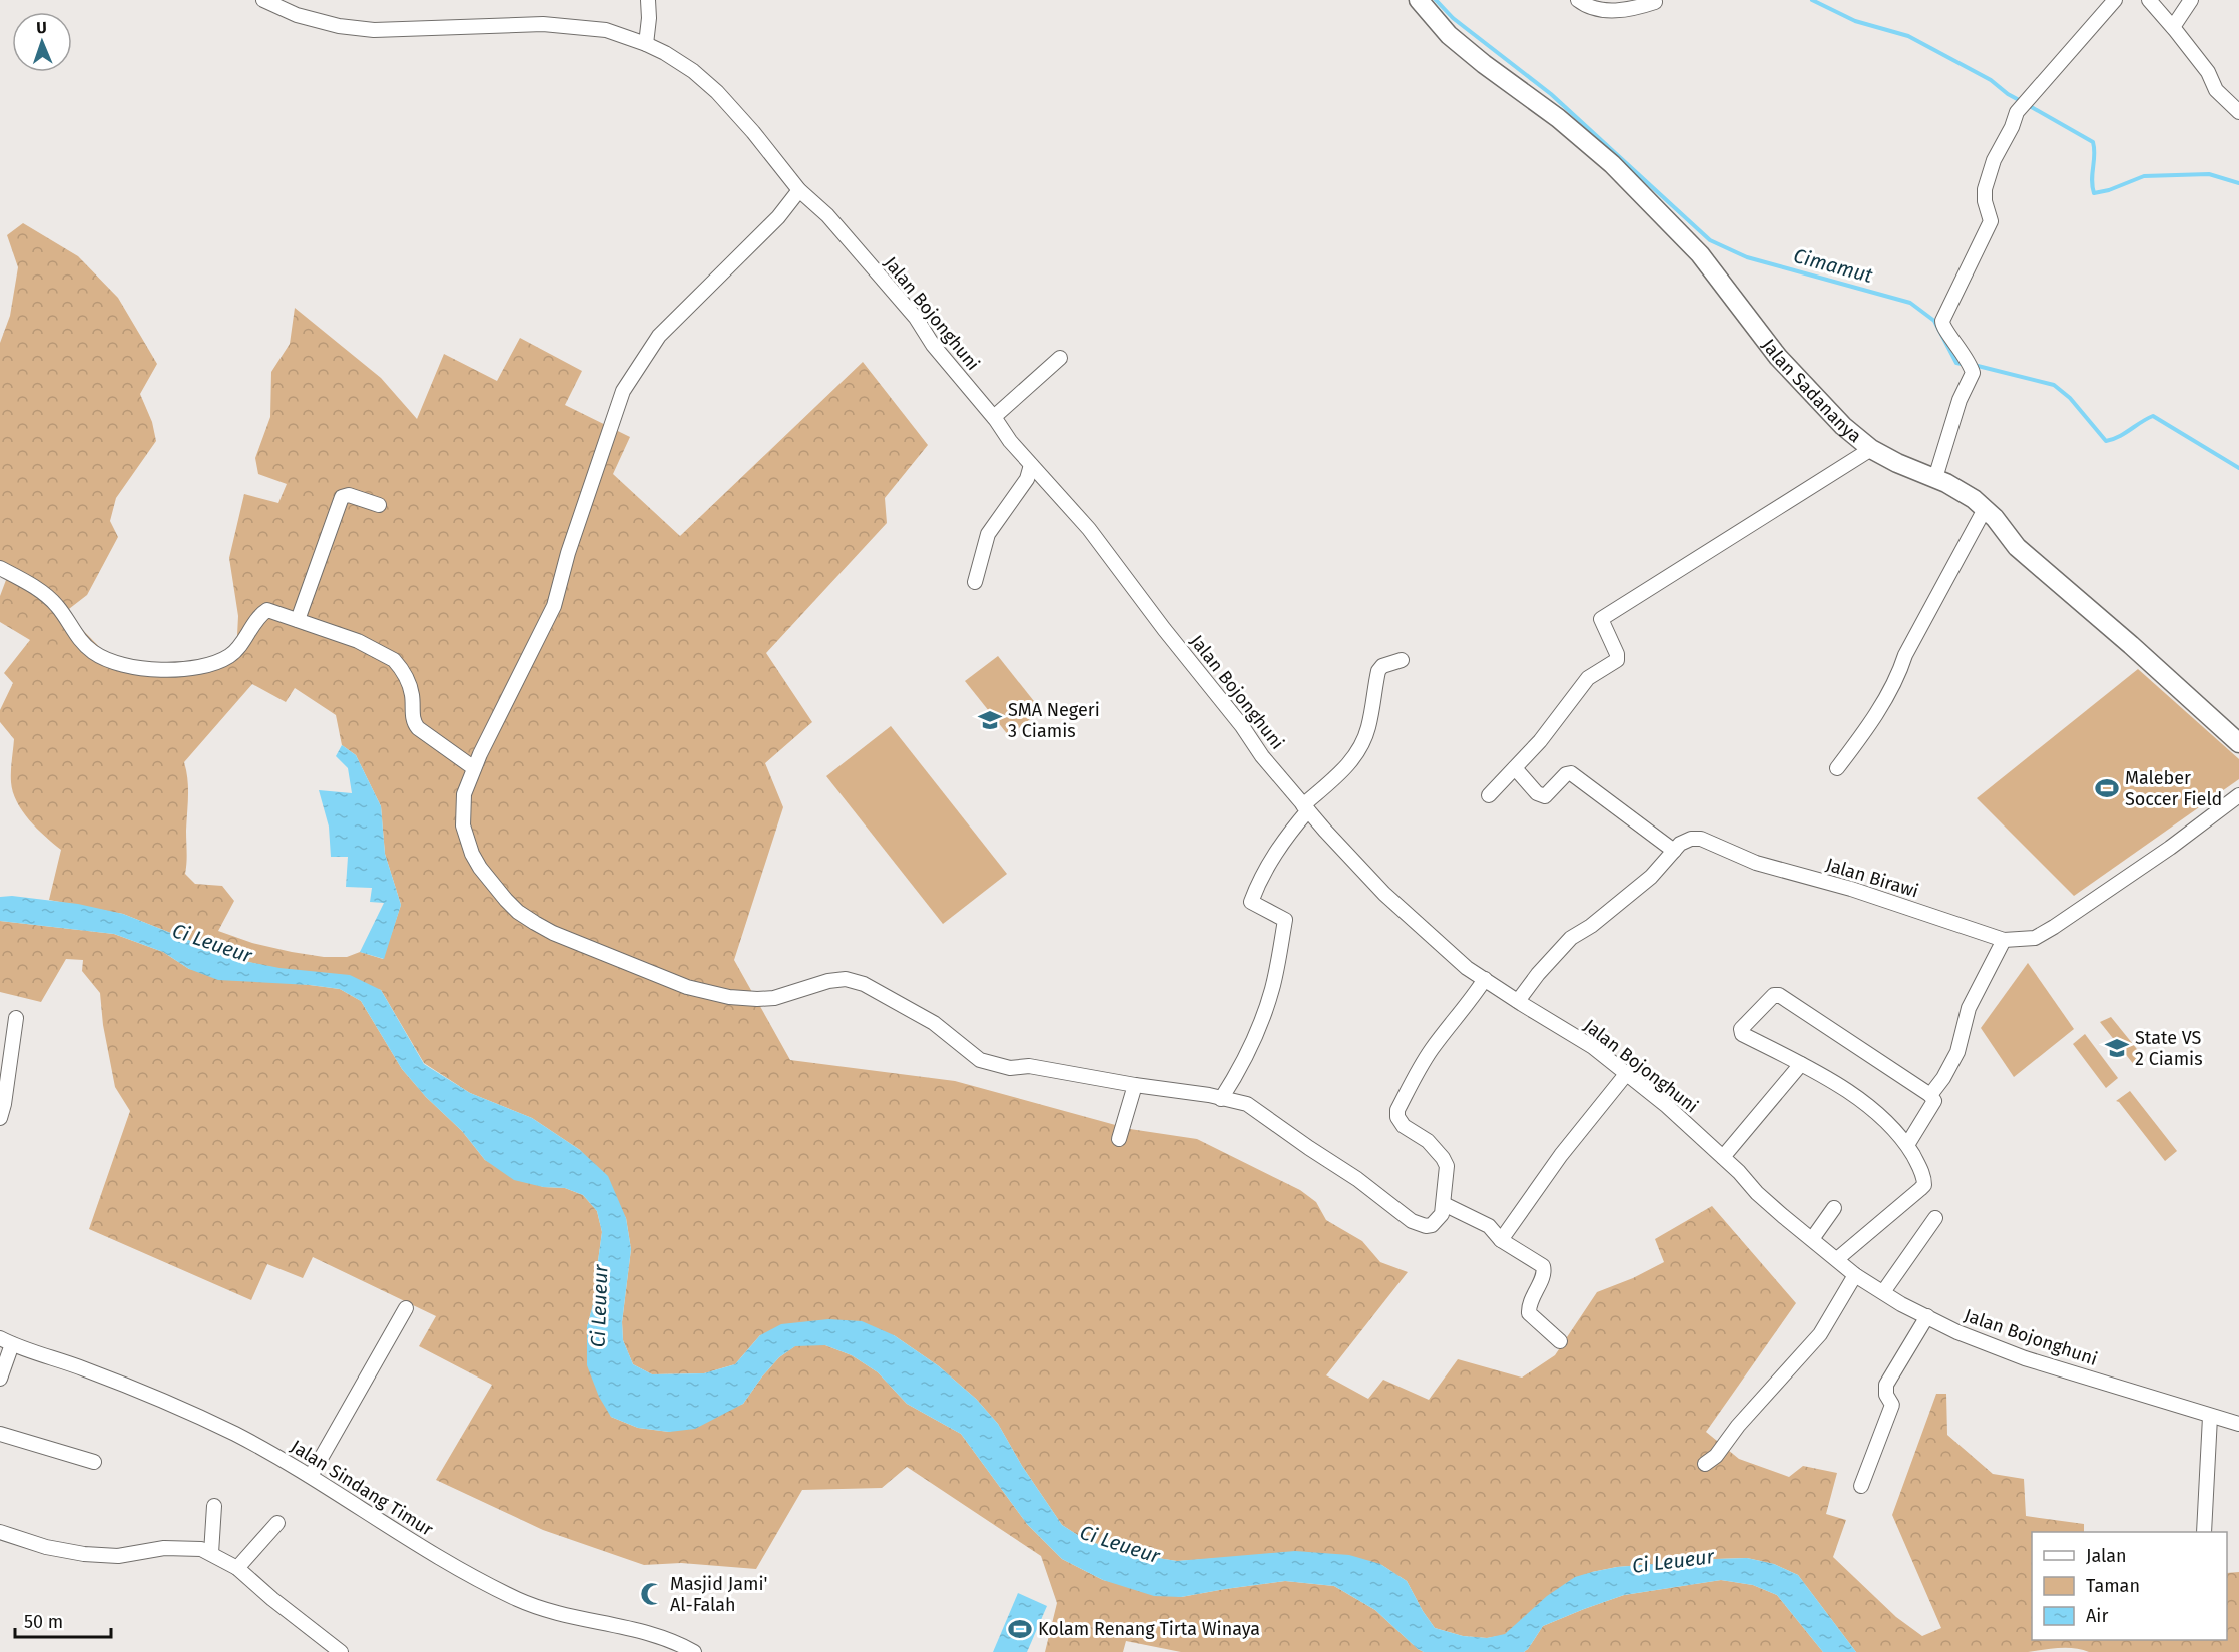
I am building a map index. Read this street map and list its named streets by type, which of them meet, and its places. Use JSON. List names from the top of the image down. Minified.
{"streets":{"street":["Jalan Bojonghuni","Jalan Sadananya","Jalan Birawi","Jalan Sindang Timur"]},"crossings":[["Jalan Bojonghuni","Jalan Birawi"]],"water":["Cimamut","Ci Leueur"],"places":{"school or university":["SMA Negeri 3 Ciamis","State VS 2 Ciamis"],"sports":["Maleber Soccer Field","Kolam Renang Tirta Winaya"],"mosque":["Masjid Jami' Al-Falah"]},"legend":["Jalan","Taman","Air"],"scale_bar":"50 m","north":"top"}
